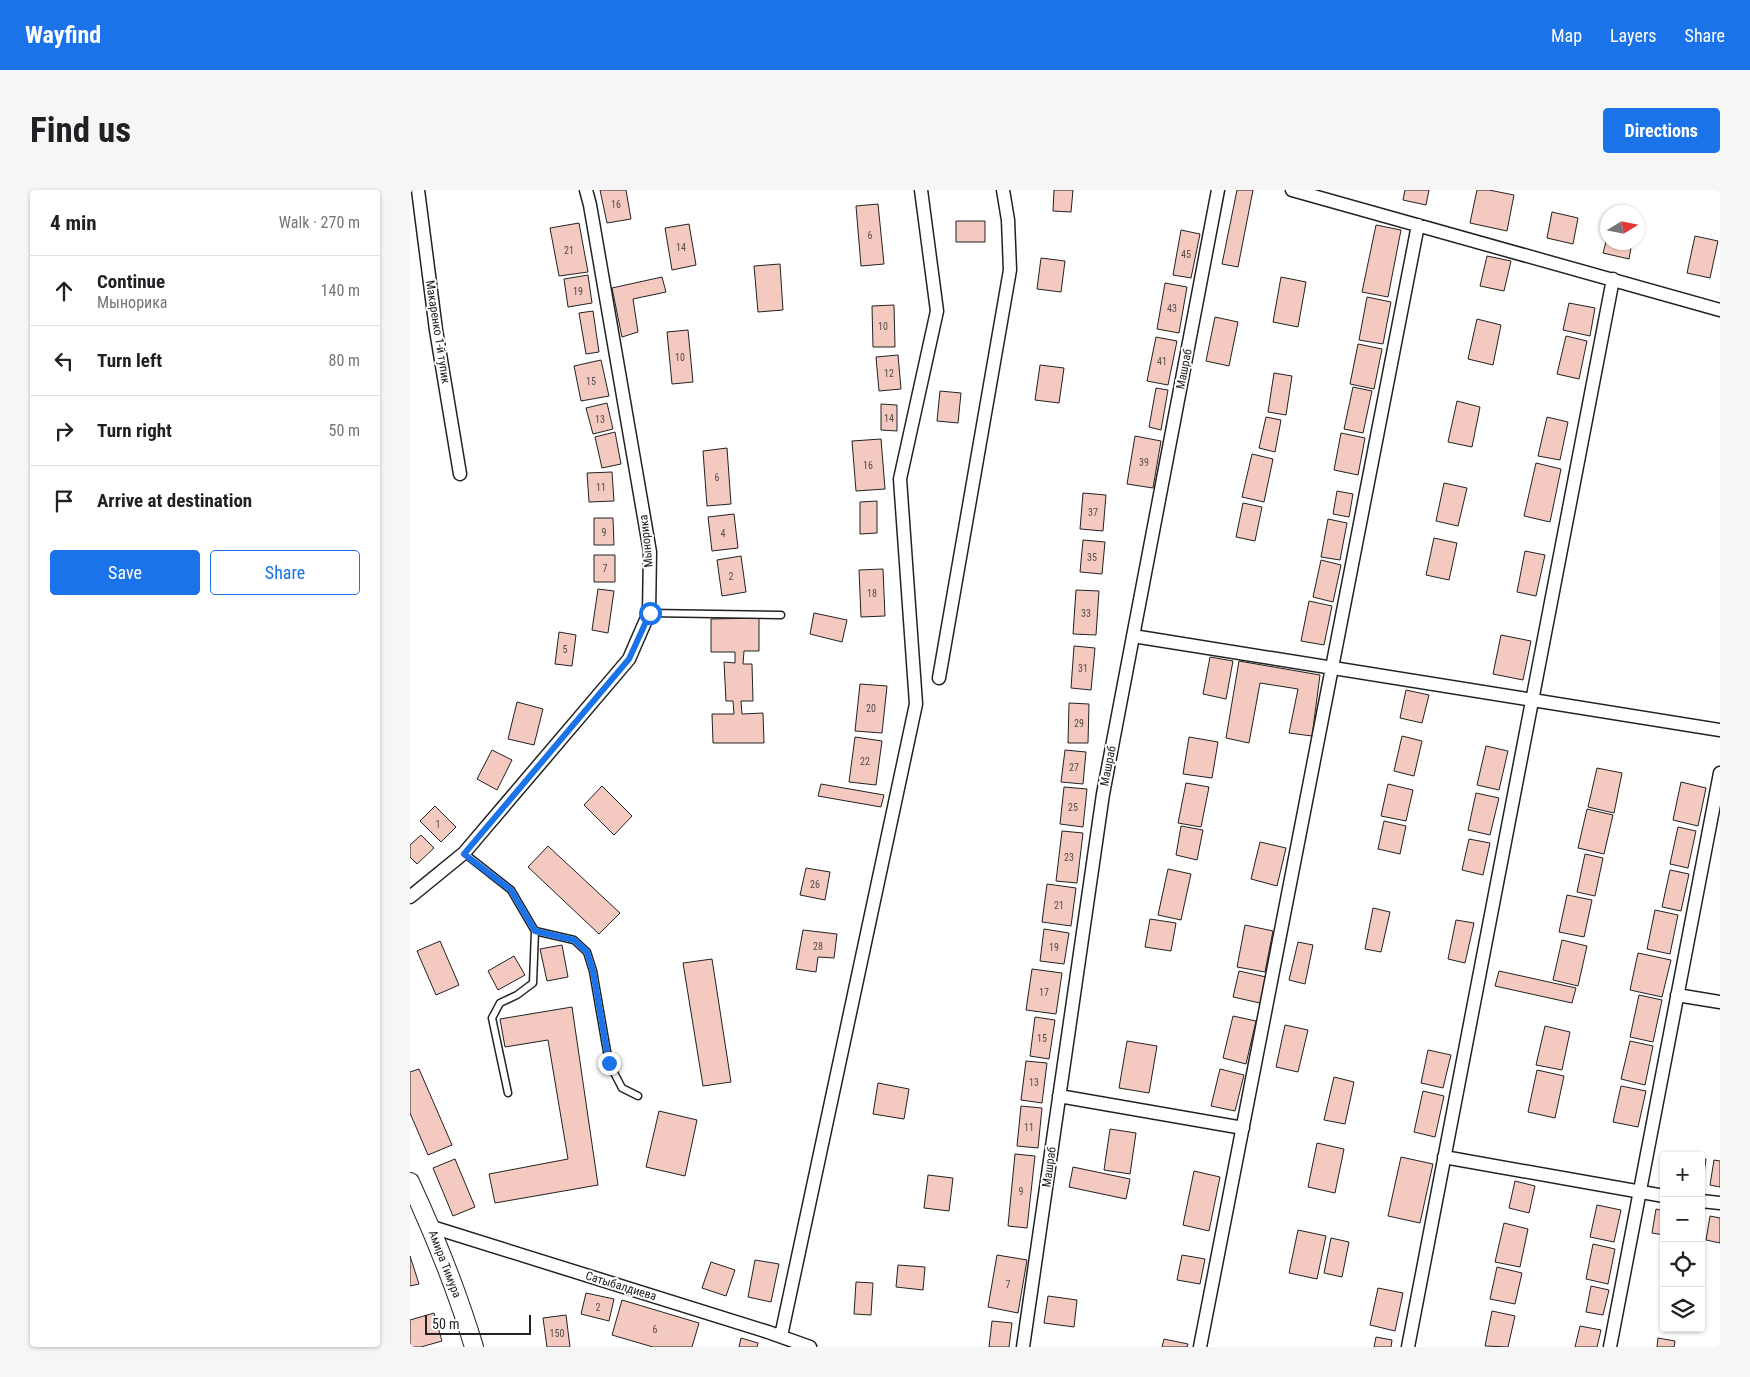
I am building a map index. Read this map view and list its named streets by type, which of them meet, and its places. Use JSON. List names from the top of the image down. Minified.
{"streets":{"street":["Макаренко 1-й тупик","Машраб","Мынорика","Амира Тимура","Сатыбалдиева"]},"crossings":[["Амира Тимура","Сатыбалдиева"]],"house_numbers":["16","6","14","21","45","19","43","10","10","41","12","15","14","13","39","16","6","11","37","9","4","35","7","2","18","33","5","31","20","29","22","27","25","1","23","26","21","28","19","17","15","13","11","9","7","2","6","150"],"scale_bar":"50 m","north":"right","page":{"header":"Wayfind","nav":["Map","Layers","Share"],"buttons":["Directions",["Save","Share"]],"title":"Find us","heading":["4 min","Walk · 270 m"],"list":[["Continue","Мынорика","140 m"],["Turn left","80 m"],["Turn right","50 m"],"Arrive at destination"],"map_buttons":["+","−"],"scale":"50 m"}}
